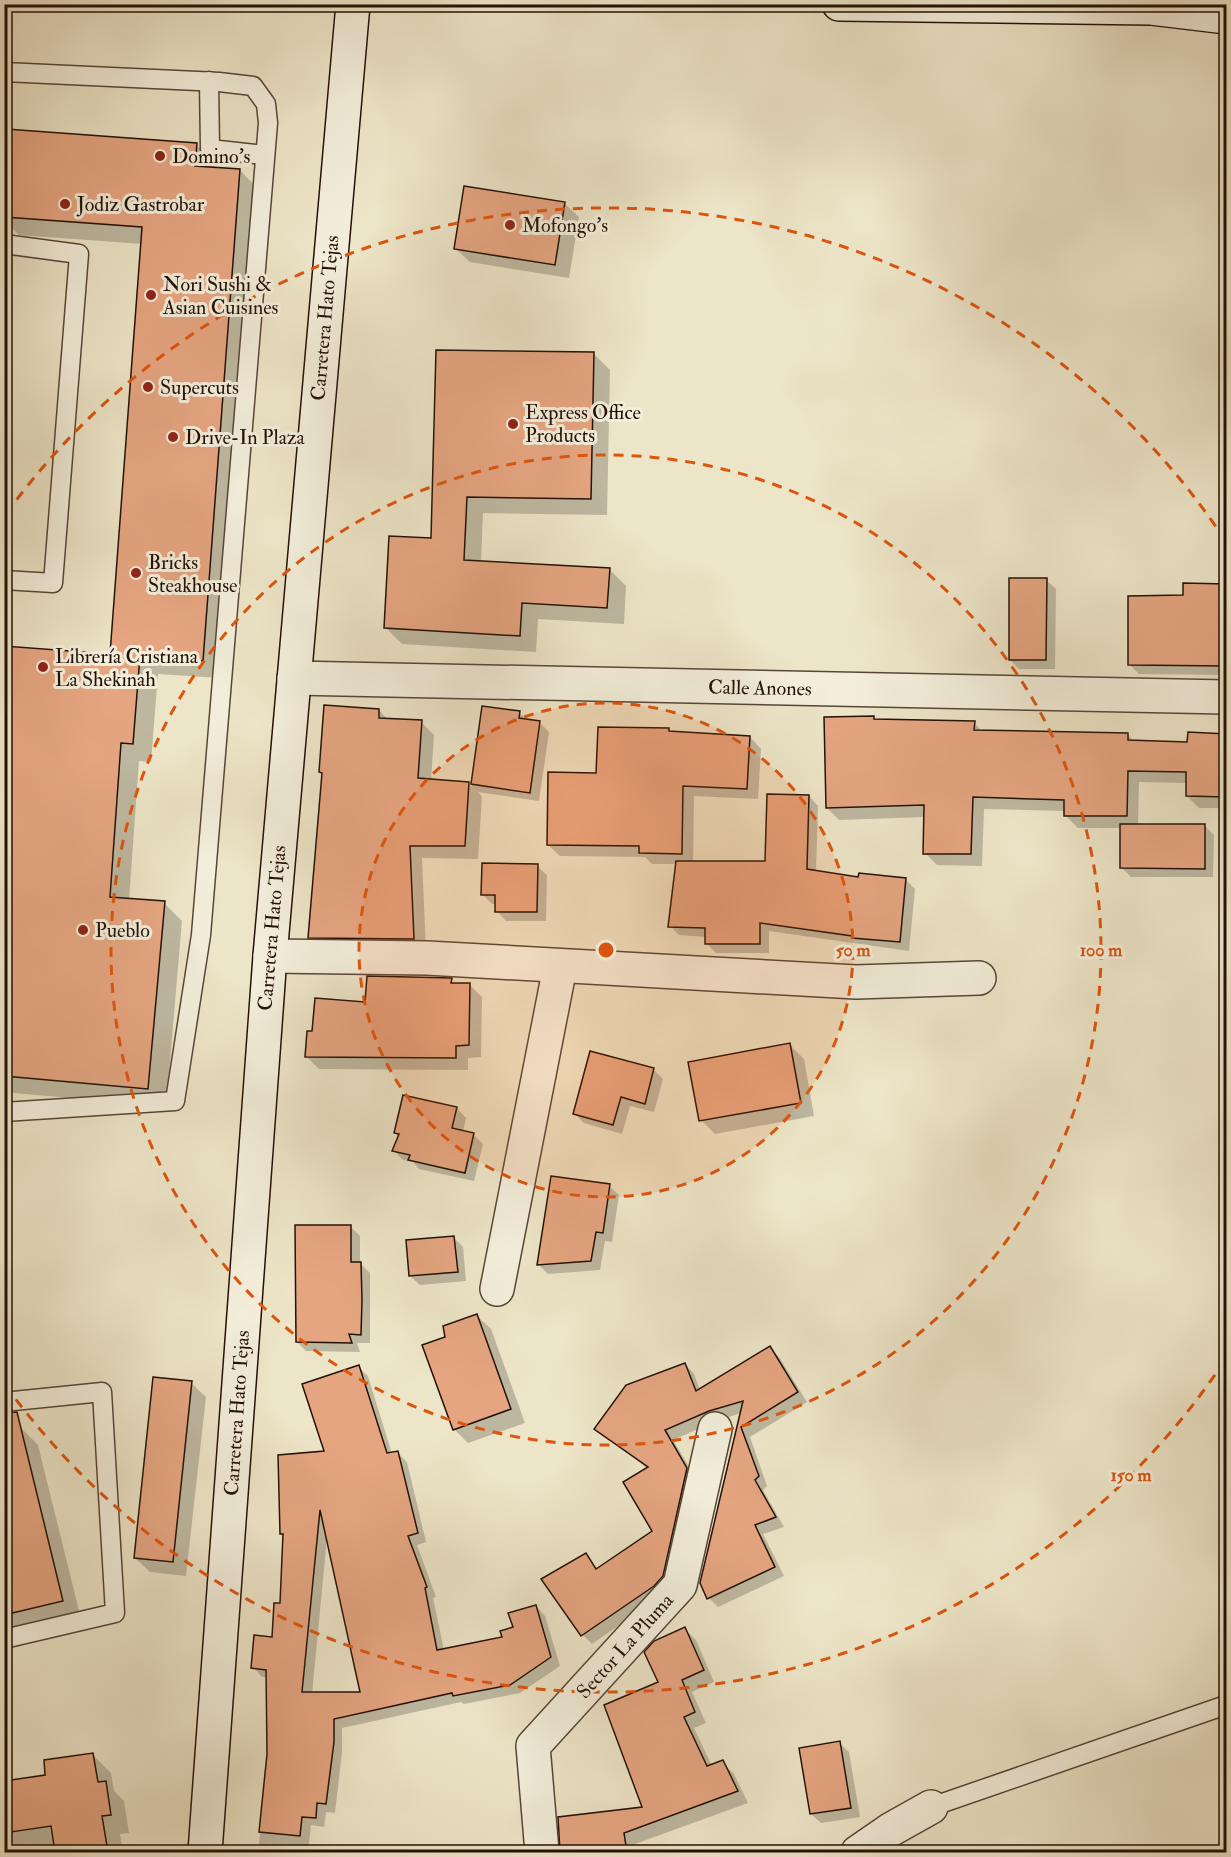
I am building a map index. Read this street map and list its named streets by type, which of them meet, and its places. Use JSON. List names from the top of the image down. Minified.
{"streets":{"street":["Carretera Hato Tejas","Calle Anones","Sector La Pluma"]},"crossings":[["Carretera Hato Tejas","Calle Anones"]],"places":["Domino's","Jodiz Gastrobar","Mofongo's","Nori Sushi & Asian Cuisines","Supercuts","Express Office Products","Drive-In Plaza","Bricks Steakhouse","Librería Cristiana La Shekinah","Pueblo"],"rings":["50 m","100 m","150 m"]}
